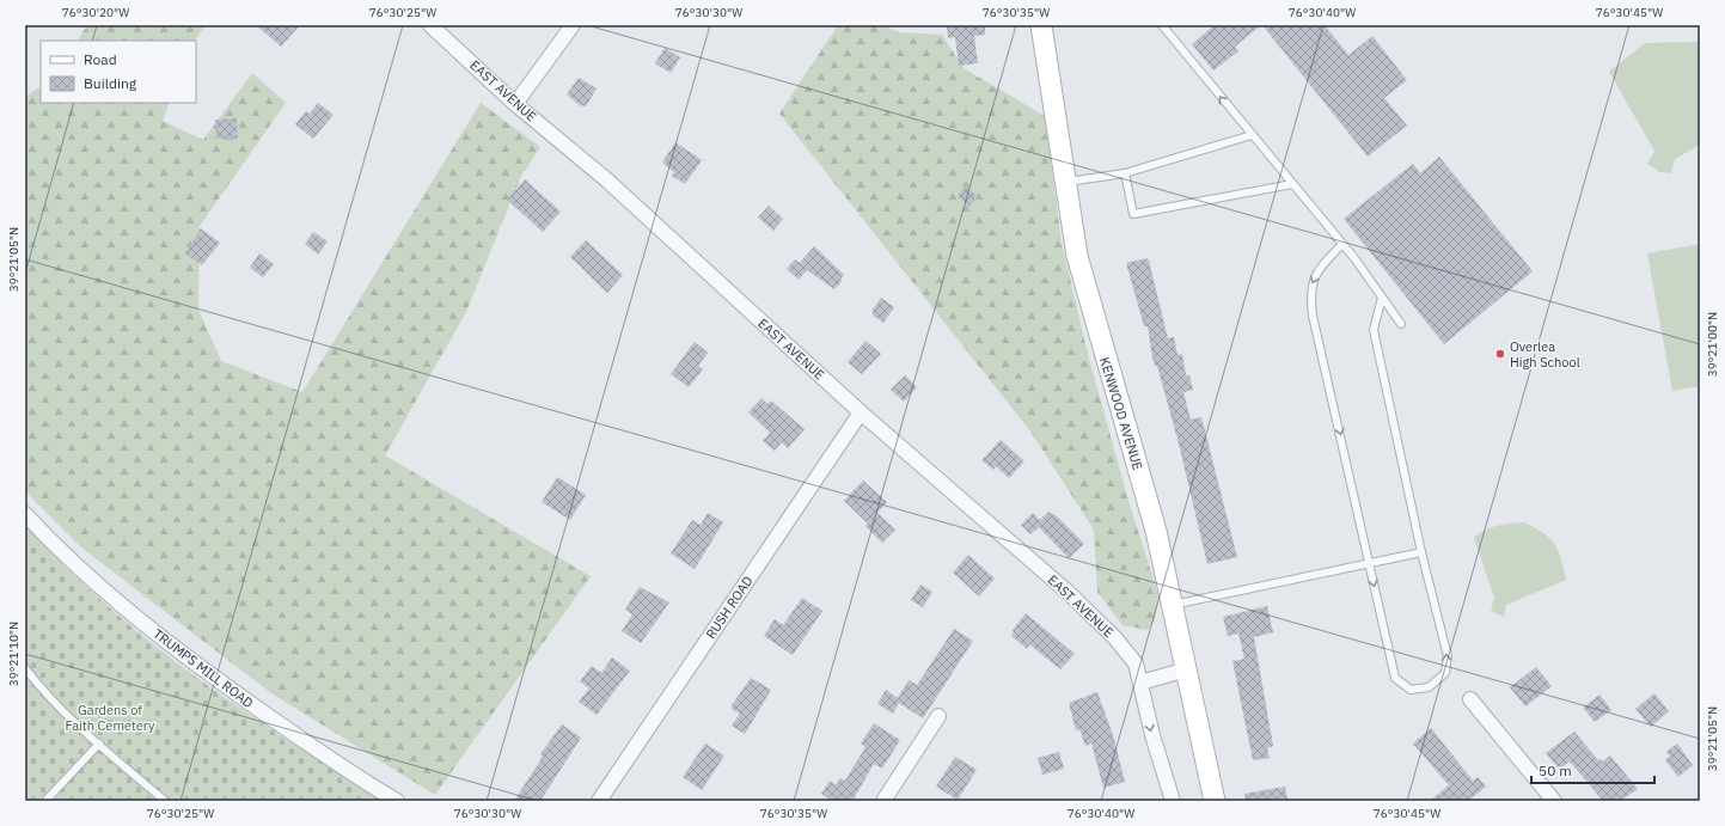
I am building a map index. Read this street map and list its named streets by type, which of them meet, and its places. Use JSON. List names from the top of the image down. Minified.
{"streets":{"main road":["KENWOOD AVENUE"],"street":["EAST AVENUE","RUSH ROAD","TRUMPS MILL ROAD"]},"crossings":[["EAST AVENUE","RUSH ROAD"]],"parks":["Gardens of Faith Cemetery"],"places":["Overlea High School"],"legend":["Road","Building"],"scale_bar":"50 m","coordinates":["76°30'20\"W","76°30'25\"W","76°30'30\"W","76°30'35\"W","76°30'40\"W","76°30'45\"W","39°21'05\"N","39°21'00\"N","39°21'10\"N"]}
